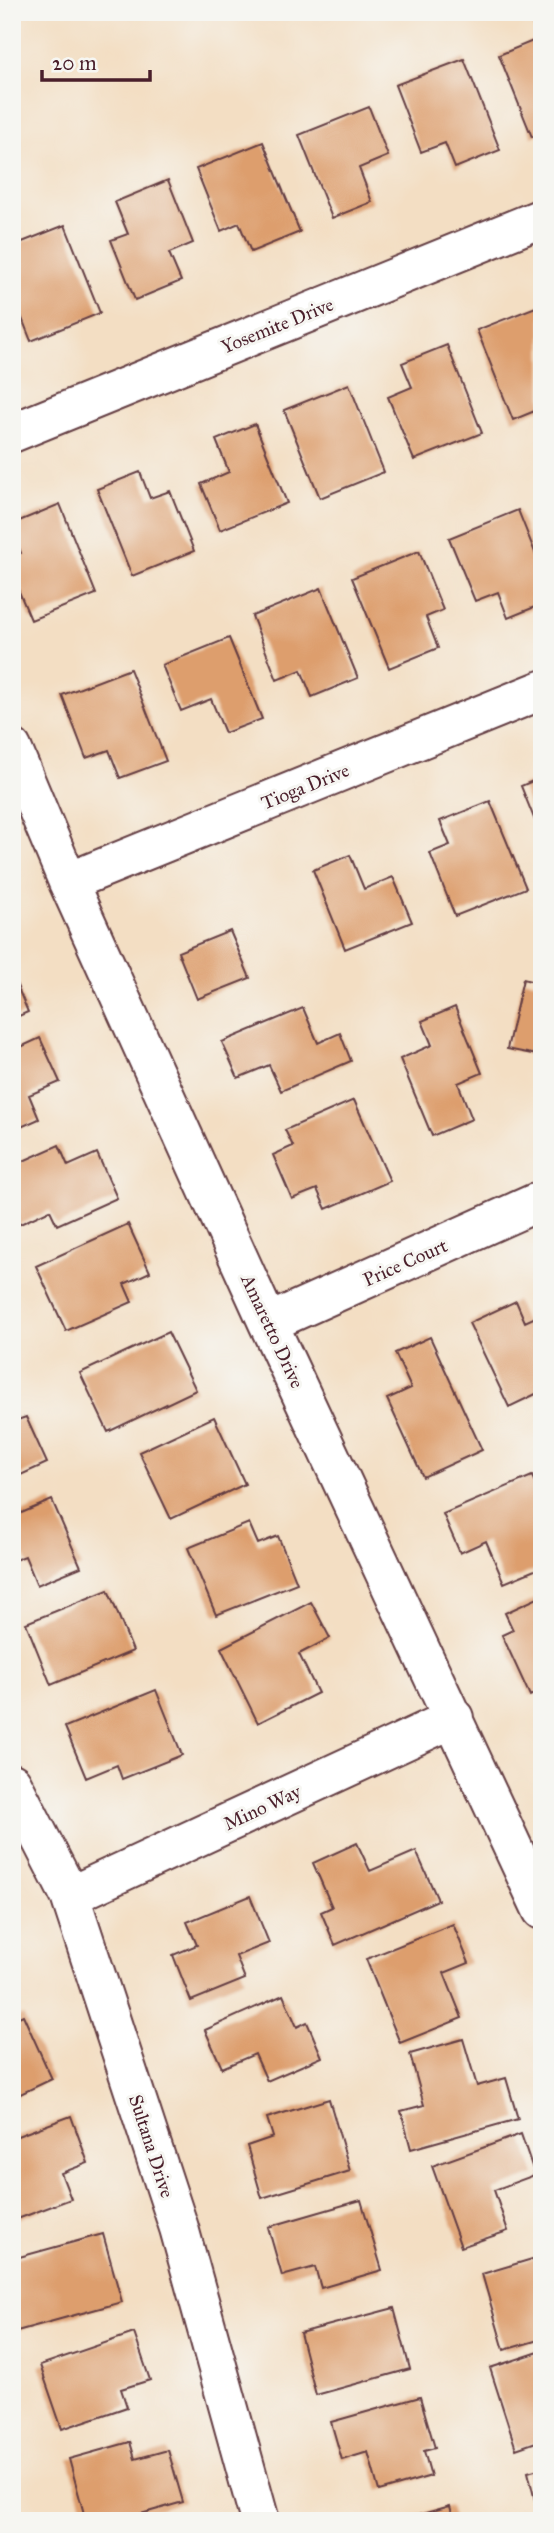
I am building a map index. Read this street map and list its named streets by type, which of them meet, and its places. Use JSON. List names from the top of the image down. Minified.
{"streets":{"street":["Yosemite Drive","Tioga Drive","Price Court","Amaretto Drive","Mino Way","Sultana Drive"]},"crossings":[["Tioga Drive","Amaretto Drive"],["Price Court","Amaretto Drive"],["Amaretto Drive","Mino Way"],["Mino Way","Sultana Drive"]],"scale_bar":"20 m"}
